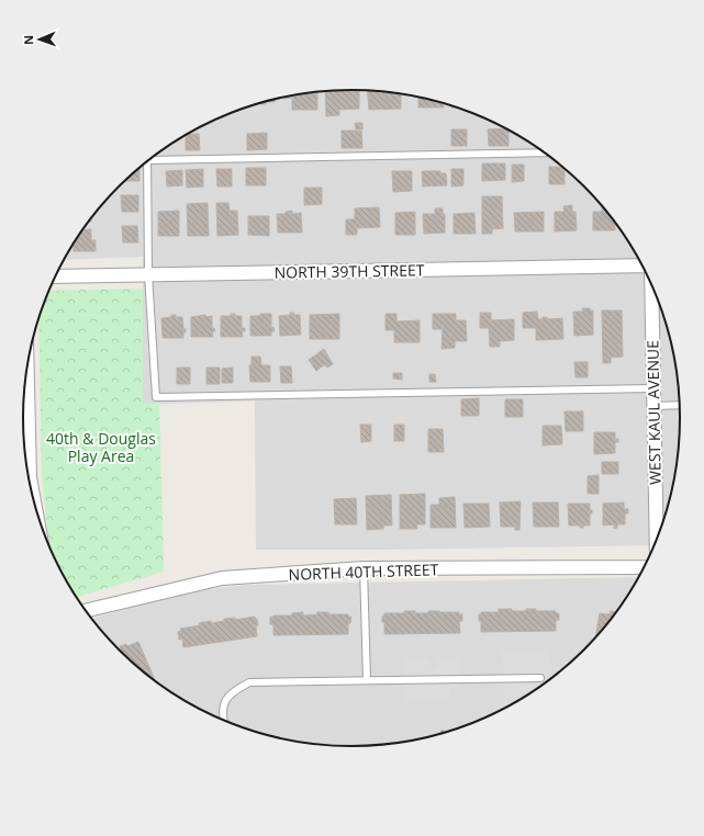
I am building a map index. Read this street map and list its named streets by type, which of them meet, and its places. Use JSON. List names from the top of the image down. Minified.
{"streets":{"street":["NORTH 39TH STREET","WEST KAUL AVENUE","NORTH 40TH STREET"]},"parks":["40th & Douglas Play Area"],"north":"left"}
